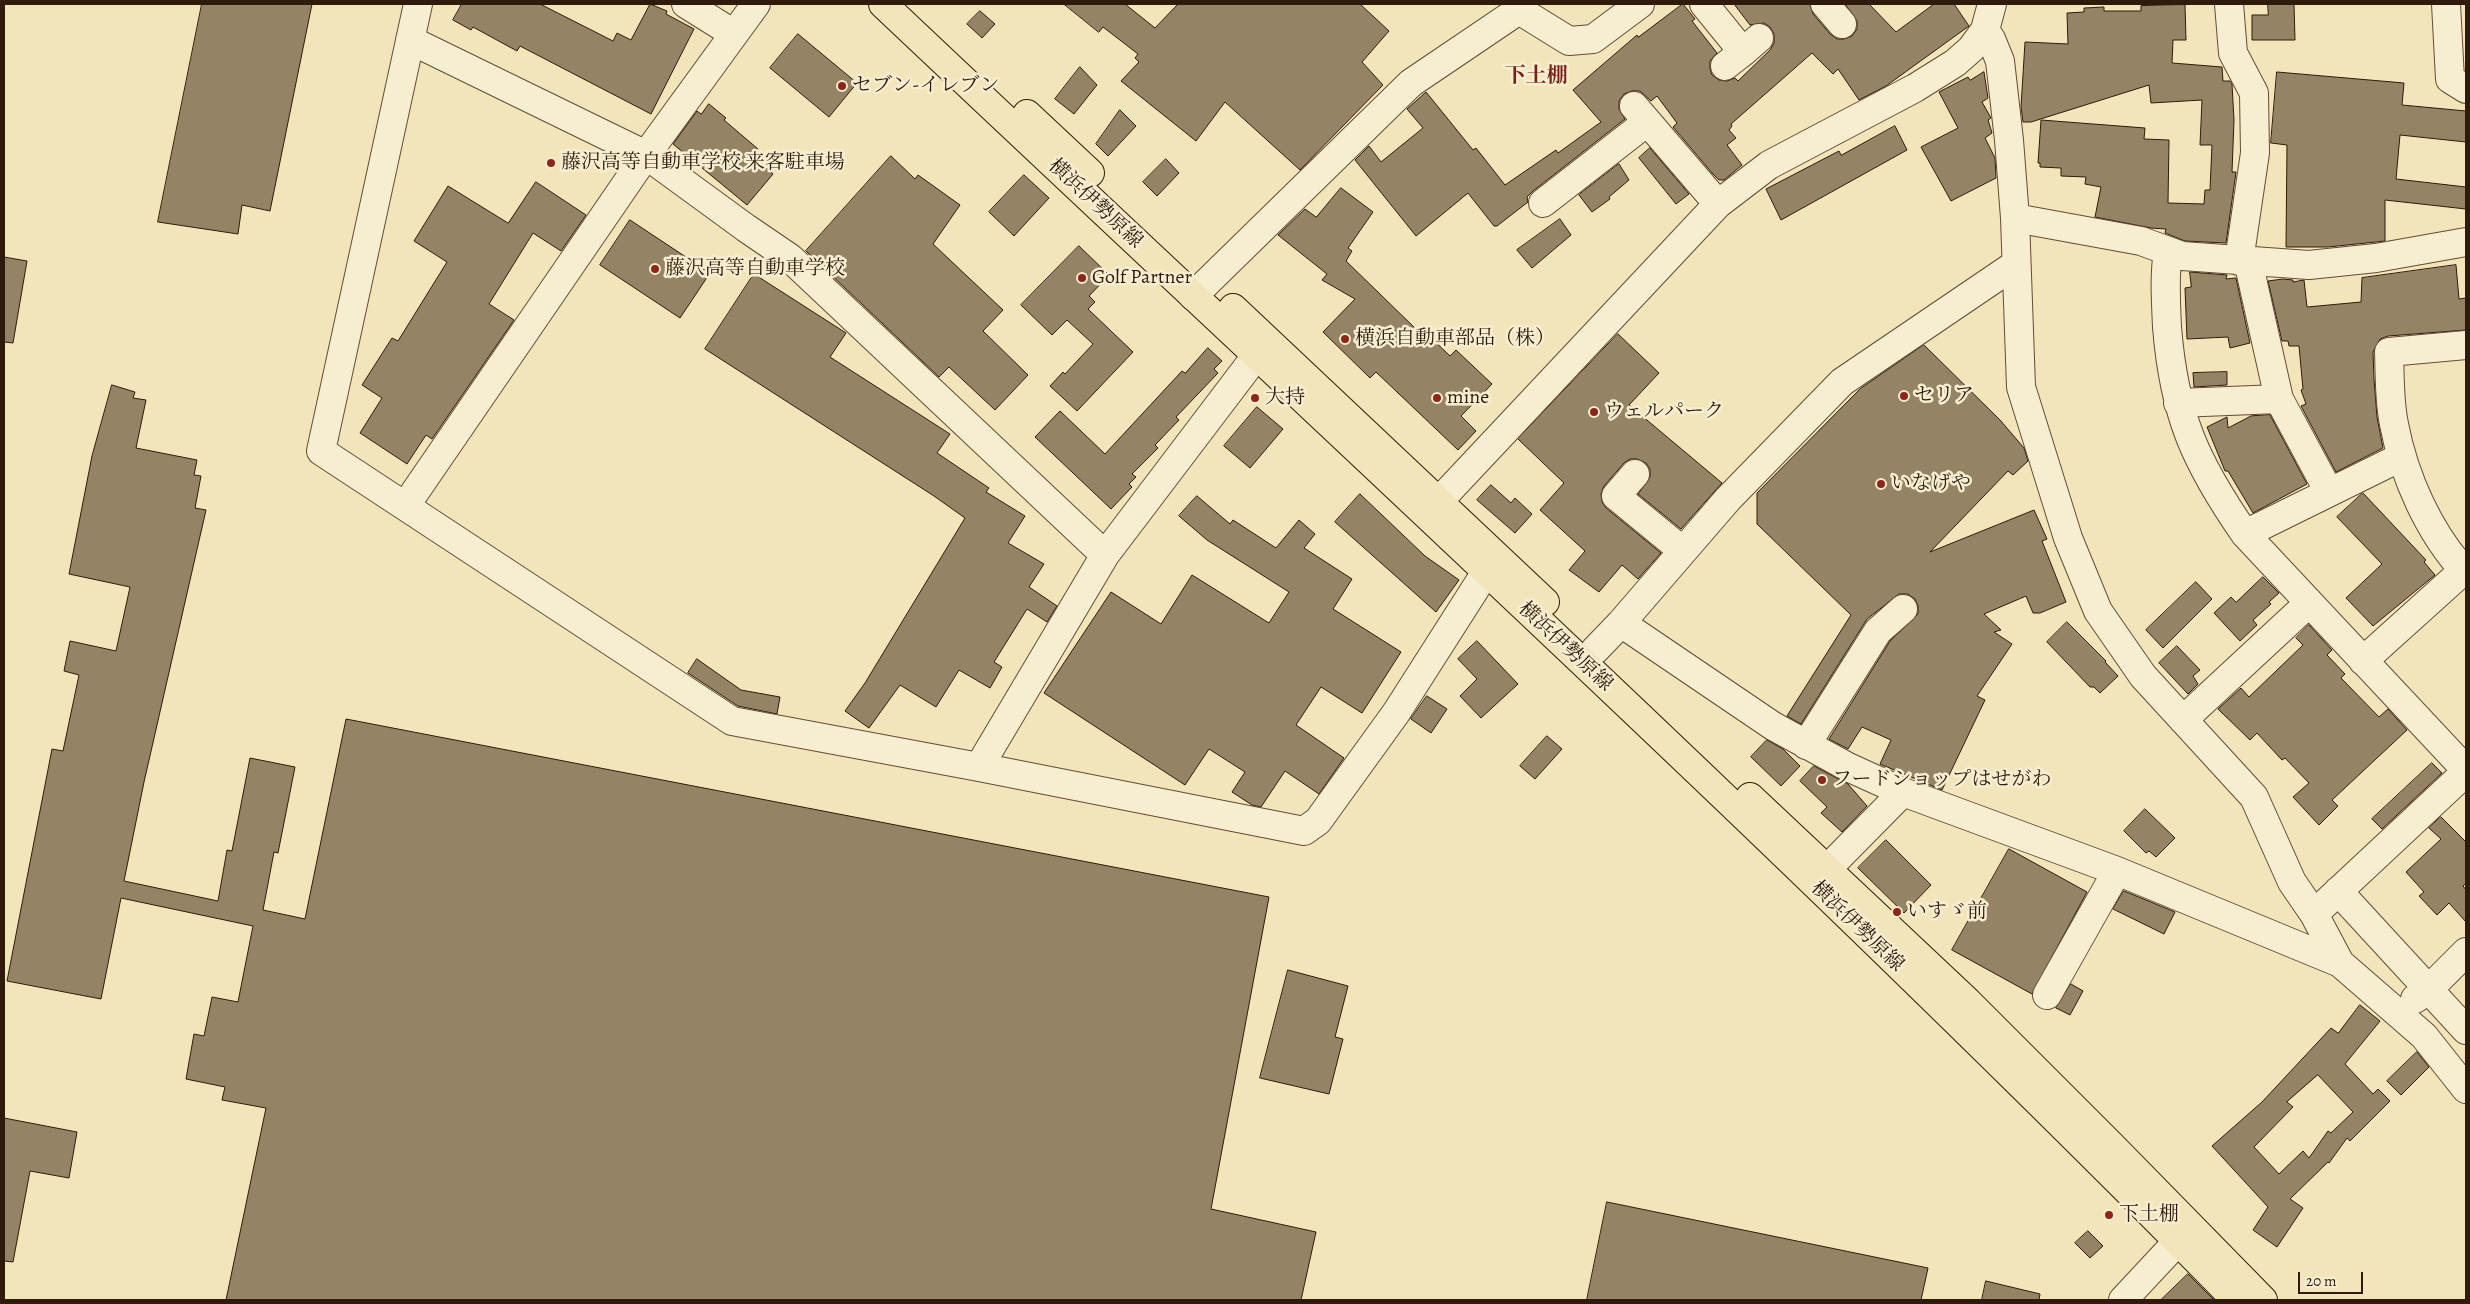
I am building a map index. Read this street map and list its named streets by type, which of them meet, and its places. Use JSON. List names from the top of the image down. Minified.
{"streets":{"main road":["横浜伊勢原線"]},"districts":["下土棚"],"places":["セブン-イレブン","藤沢高等自動車学校 来客駐車場","藤沢高等自動車学校","Golf Partner","横浜自動車部品（株）","セリア","大持","mine","ウェルパーク","いなげや","フードショップはせがわ","いすゞ前","下土棚"],"scale_bar":"20 m"}
